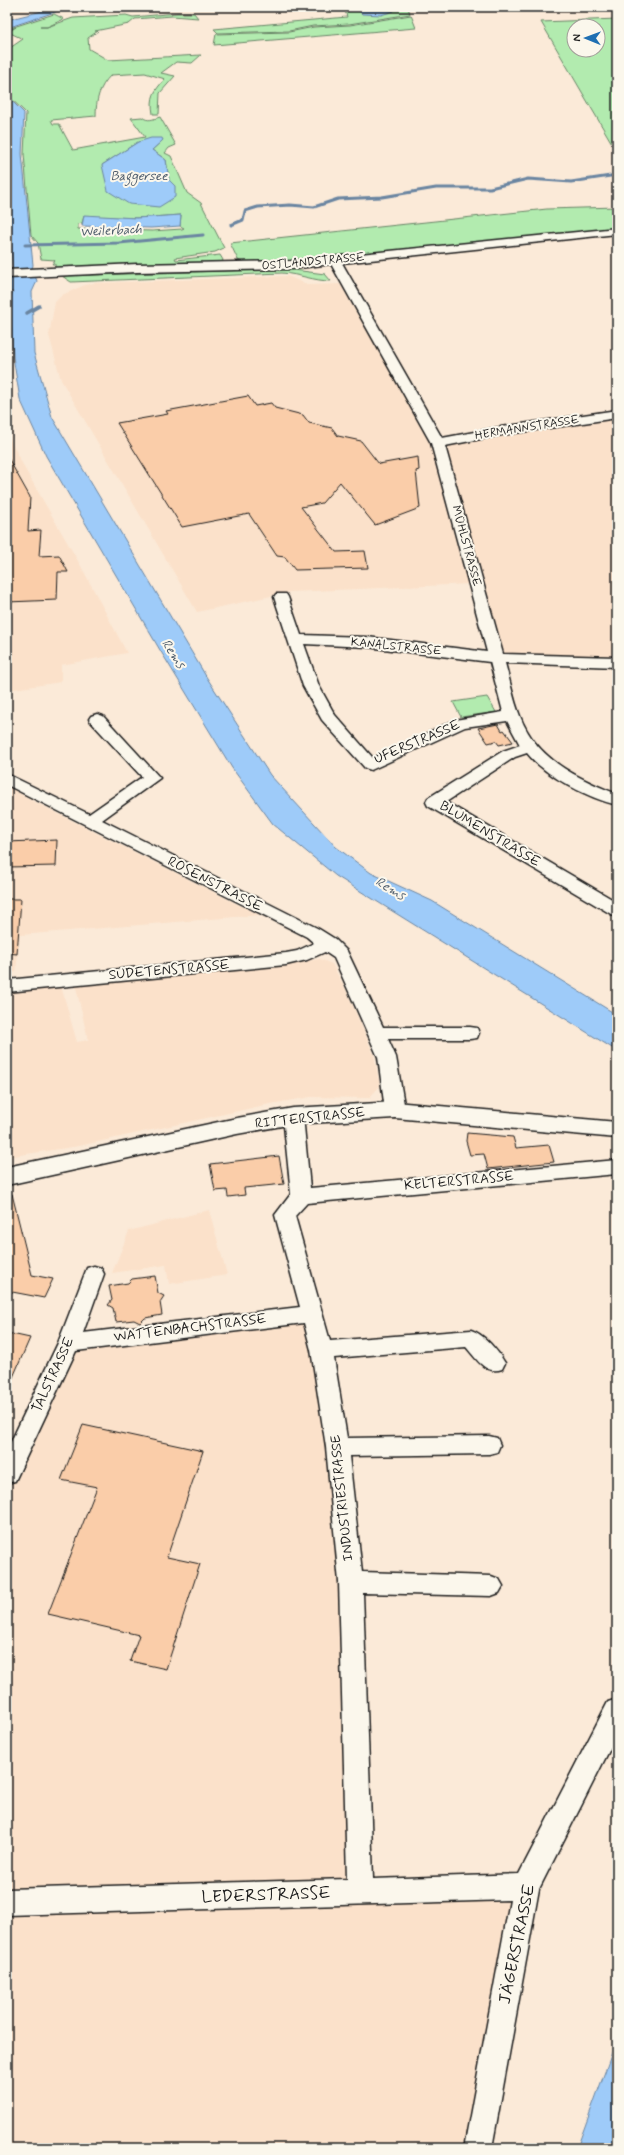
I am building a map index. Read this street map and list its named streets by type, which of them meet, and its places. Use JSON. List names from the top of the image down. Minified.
{"streets":{"main road":["RITTERSTRASSE"],"street":["OSTLANDSTRASSE","HERMANNSTRASSE","MÜHLSTRASSE","KANALSTRASSE","UFERSTRASSE","BLUMENSTRASSE","ROSENSTRASSE","SUDETENSTRASSE","KELTERSTRASSE","WATTENBACHSTRASSE","TALSTRASSE","INDUSTRIESTRASSE","LEDERSTRASSE","JÄGERSTRASSE"]},"crossings":[["OSTLANDSTRASSE","MÜHLSTRASSE"],["HERMANNSTRASSE","MÜHLSTRASSE"],["MÜHLSTRASSE","KANALSTRASSE"],["MÜHLSTRASSE","UFERSTRASSE"],["MÜHLSTRASSE","BLUMENSTRASSE"],["KANALSTRASSE","UFERSTRASSE"],["ROSENSTRASSE","SUDETENSTRASSE"],["ROSENSTRASSE","RITTERSTRASSE"],["KELTERSTRASSE","INDUSTRIESTRASSE"],["WATTENBACHSTRASSE","TALSTRASSE"],["WATTENBACHSTRASSE","INDUSTRIESTRASSE"],["INDUSTRIESTRASSE","LEDERSTRASSE"],["LEDERSTRASSE","JÄGERSTRASSE"]],"water":["Baggersee","Weilerbach","Rems"],"north":"left"}
